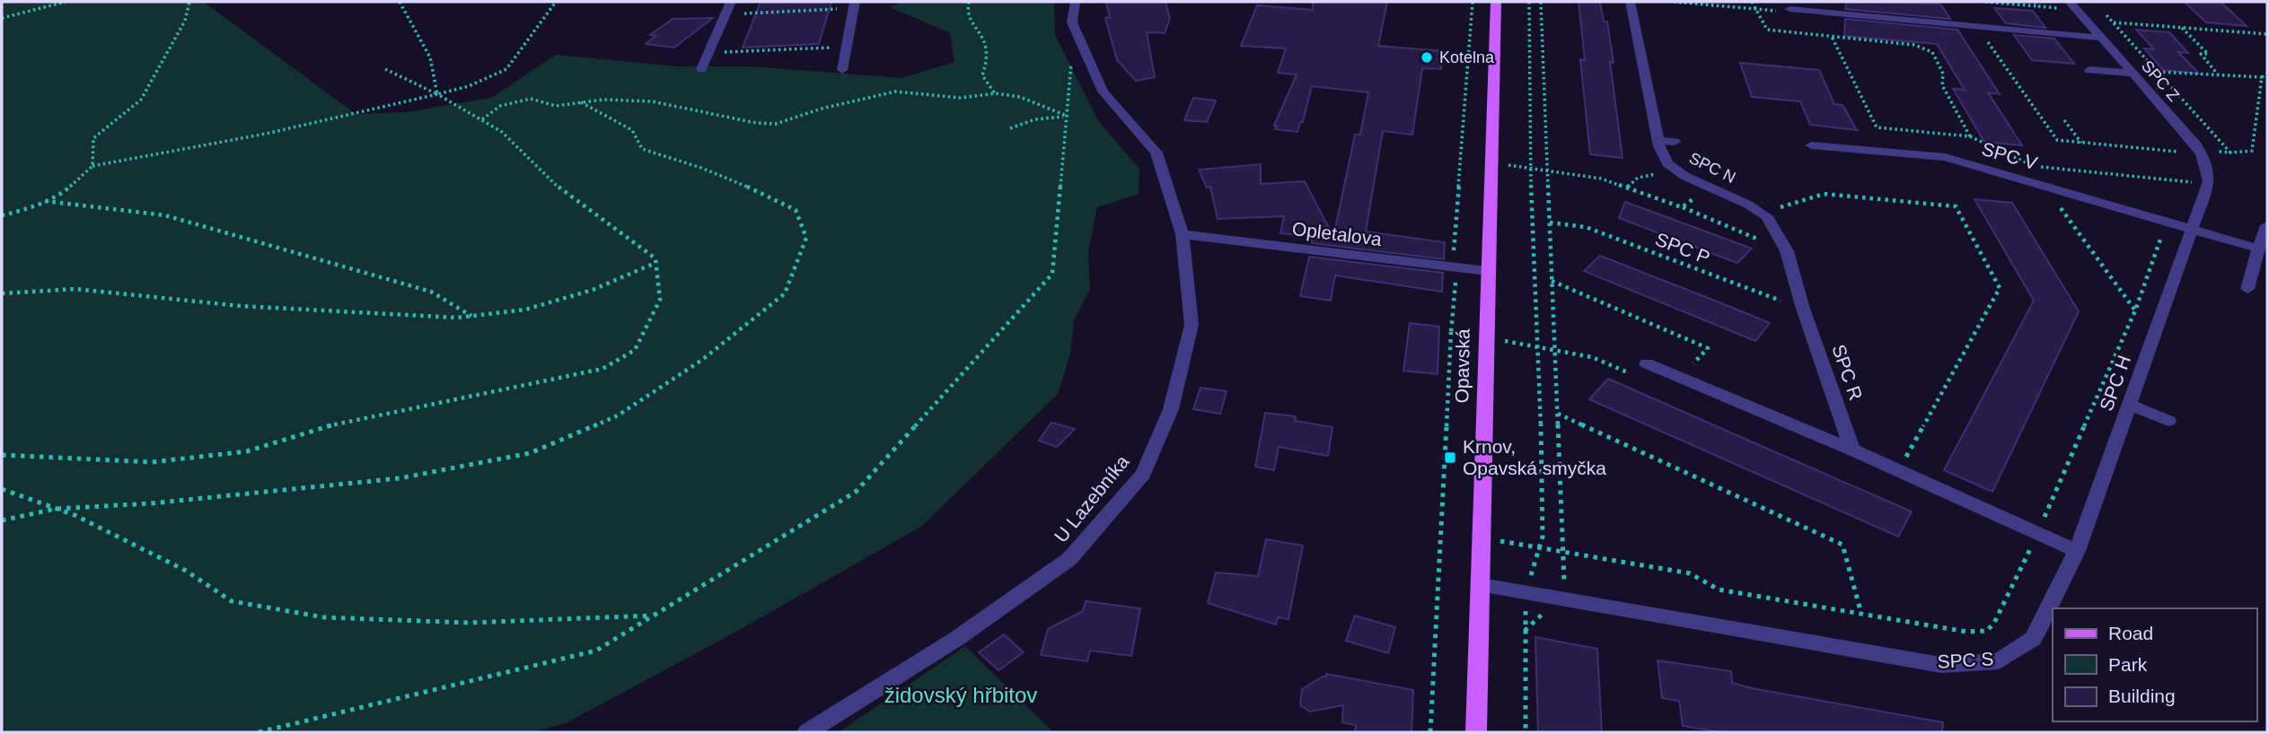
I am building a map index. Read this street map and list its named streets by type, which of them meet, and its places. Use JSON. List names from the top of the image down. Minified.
{"streets":{"main road":["Opavská"],"street":["SPC Z","SPC V","SPC N","Opletalova","SPC R","SPC H","U Lazebníka","SPC S"],"path":["SPC P"]},"crossings":[["SPC V","SPC H"],["SPC N","SPC P"],["SPC N","SPC R"],["Opletalova","Opavská"],["Opletalova","U Lazebníka"],["SPC P","SPC R"],["Opavská","SPC S"],["SPC H","SPC S"]],"parks":["židovský hřbitov"],"places":{"other":["Kotelna"],"transit":["Krnov, Opavská smyčka"]},"legend":["Road","Park","Building"]}
